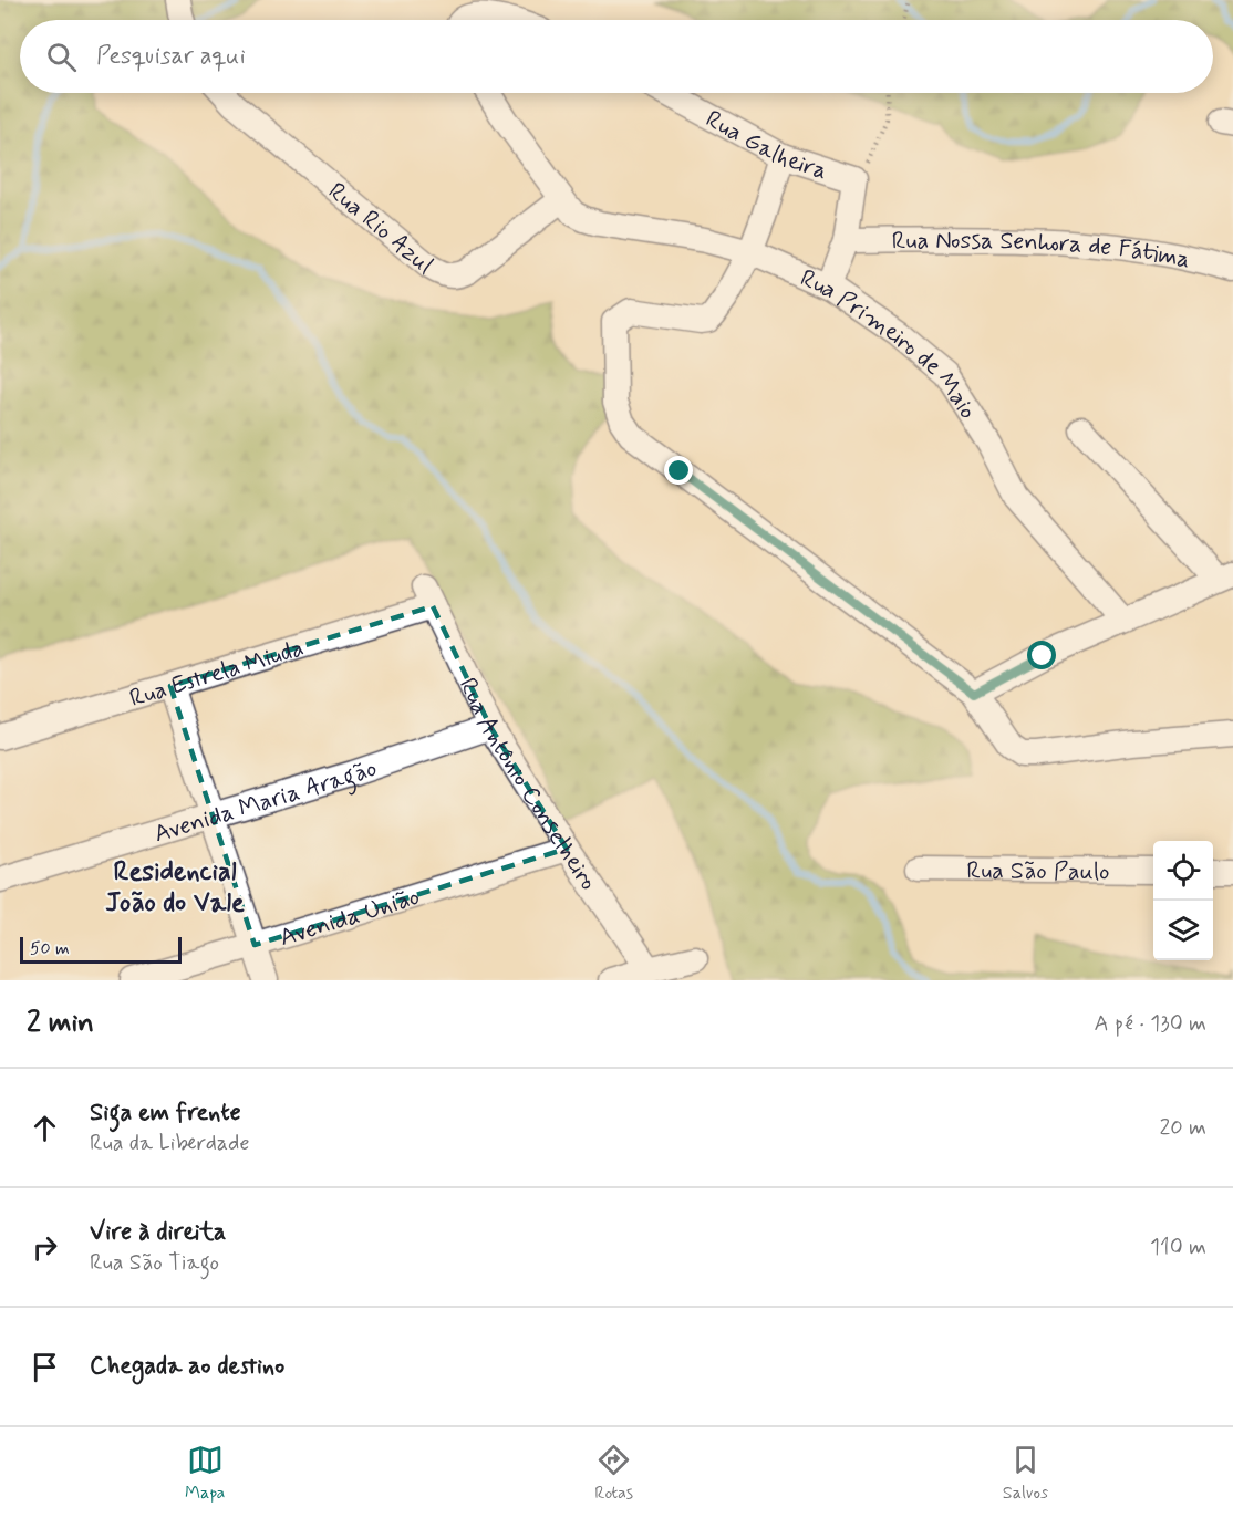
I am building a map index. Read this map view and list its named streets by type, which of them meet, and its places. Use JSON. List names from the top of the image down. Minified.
{"streets":{"street":["Rua Galheira","Rua Rio Azul","Rua Nossa Senhora de Fátima","Rua Primeiro de Maio","Rua Estrela Miuda","Rua Antônio Conselheiro","Avenida Maria Aragão","Rua São Paulo","Avenida União"]},"crossings":[["Rua Galheira","Rua Nossa Senhora de Fátima"],["Rua Galheira","Rua Primeiro de Maio"],["Rua Rio Azul","Rua Primeiro de Maio"],["Rua Estrela Miuda","Rua Antônio Conselheiro"],["Rua Antônio Conselheiro","Avenida Maria Aragão"],["Rua Antônio Conselheiro","Avenida União"]],"districts":["Residencial João do Vale"],"scale_bar":"50 m","page":{"search":"Pesquisar aqui","scale":"50 m","heading":["2 min","A pé · 130 m"],"list":[["Siga em frente","Rua da Liberdade","20 m"],["Vire à direita","Rua São Tiago","110 m"],"Chegada ao destino"],"nav":["Mapa","Rotas","Salvos"]}}
